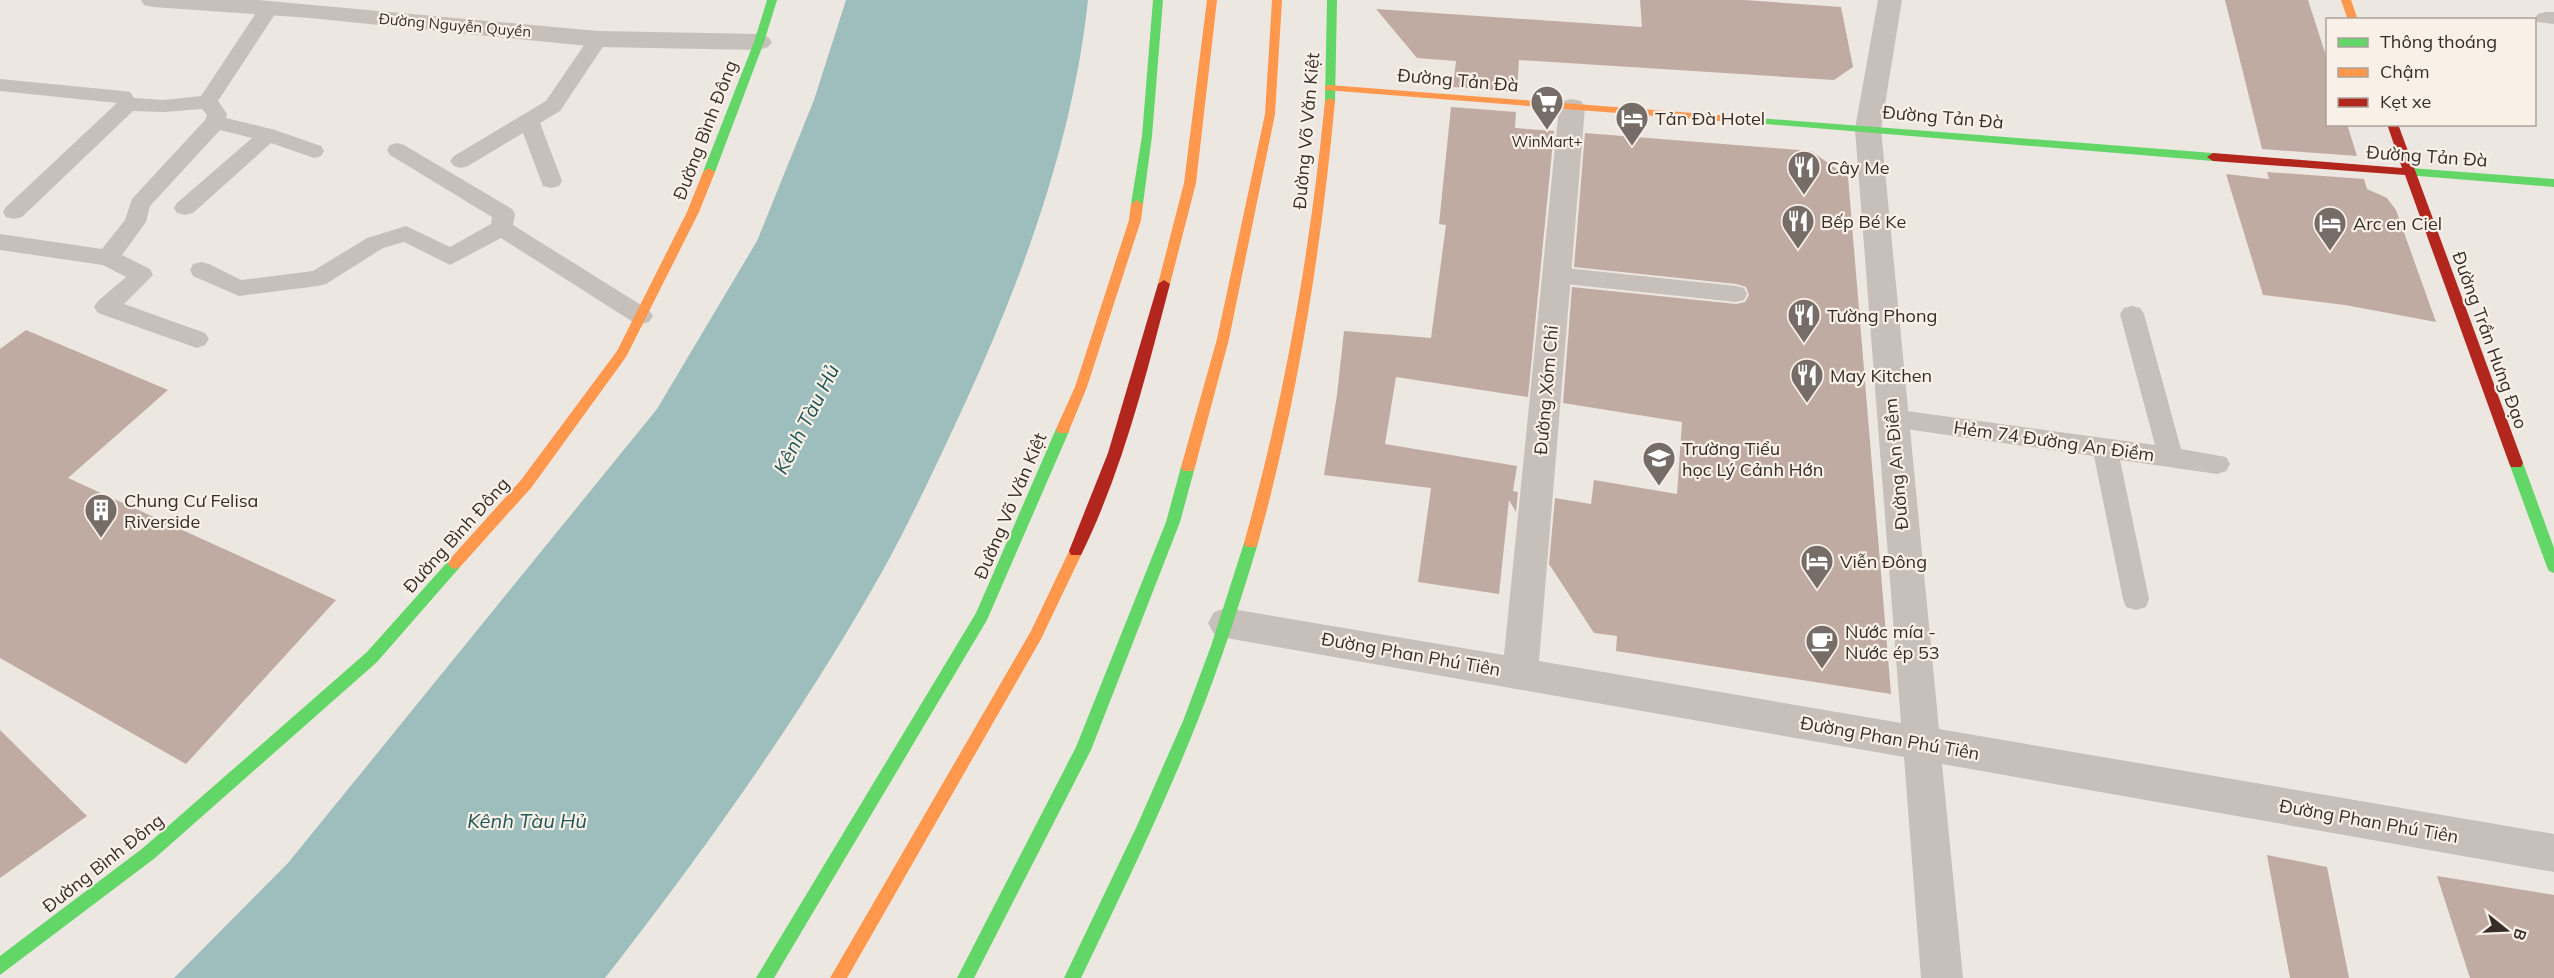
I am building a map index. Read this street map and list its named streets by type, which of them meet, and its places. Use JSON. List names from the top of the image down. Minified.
{"streets":{"main road":["Đường Tản Đà","Đường Bình Đông","Đường Võ Văn Kiệt","Đường Trần Hưng Đạo"],"street":["Đường Nguyễn Quyền","Đường Xóm Chỉ","Đường An Điềm","Đường Phan Phú Tiên"],"lane":["Hẻm 74 Đường An Điềm"]},"crossings":[["Đường Nguyễn Quyền","Đường Bình Đông"],["Đường Tản Đà","Đường Võ Văn Kiệt"],["Đường Tản Đà","Đường Trần Hưng Đạo"],["Đường Tản Đà","Đường Xóm Chỉ"],["Đường Tản Đà","Đường An Điềm"],["Đường Võ Văn Kiệt","Đường Phan Phú Tiên"],["Đường Xóm Chỉ","Đường Phan Phú Tiên"],["Hẻm 74 Đường An Điềm","Đường An Điềm"],["Đường An Điềm","Đường Phan Phú Tiên"]],"water":["Kênh Tàu Hủ"],"places":{"supermarket":["WinMart+"],"hotel":["Tản Đà Hotel","Arc en Ciel","Viễn Đông"],"restaurant":["Cây Me","Bếp Bé Ke","Tường Phong","May Kitchen"],"school or university":["Trường Tiểu học Lý Cảnh Hớn"],"building":["Chung Cư Felisa Riverside"],"cafe":["Nước mía - Nước ép 53"]},"legend":["Thông thoáng","Chậm","Kẹt xe"],"north":"right"}
